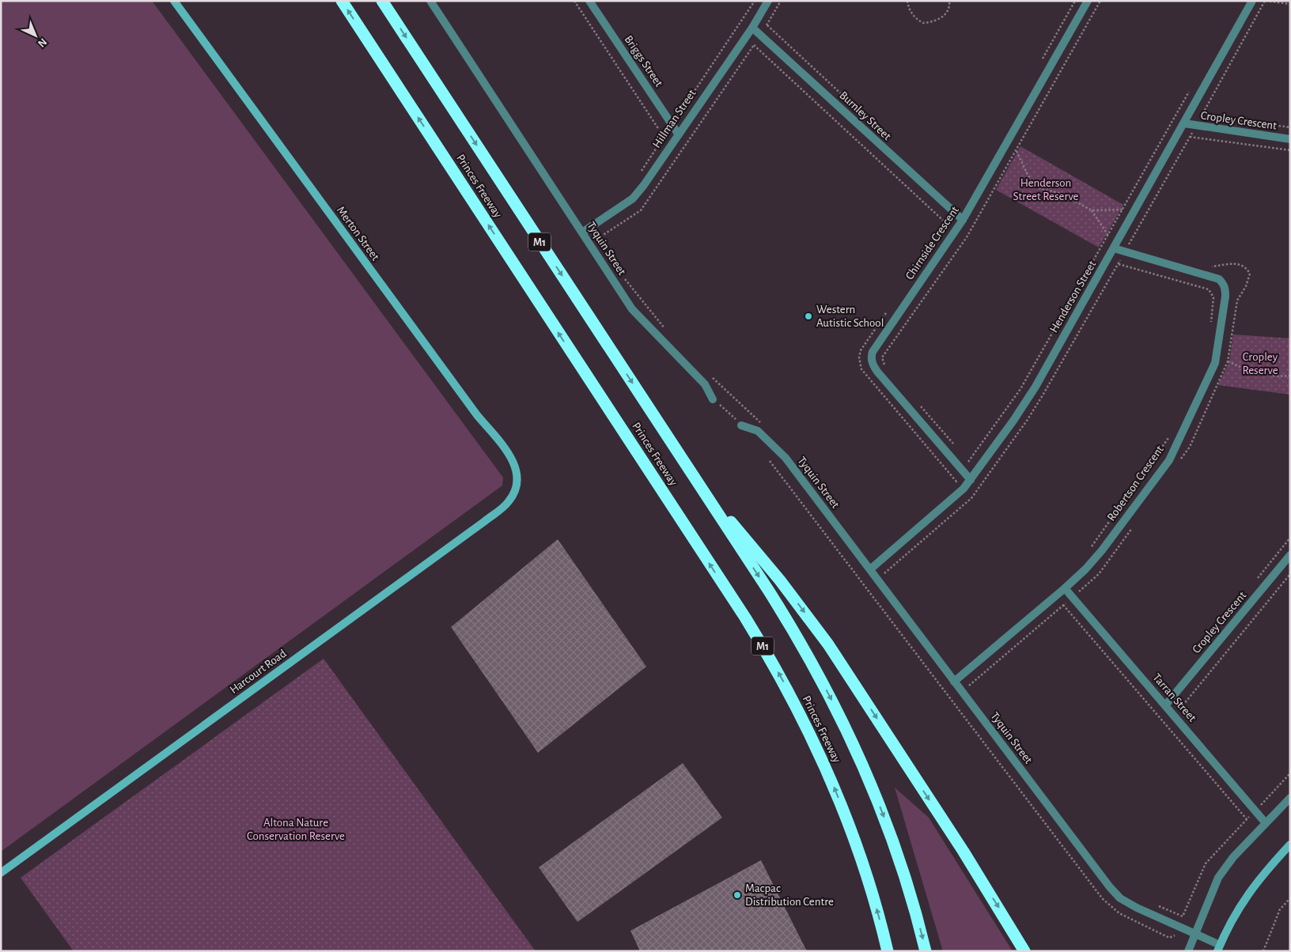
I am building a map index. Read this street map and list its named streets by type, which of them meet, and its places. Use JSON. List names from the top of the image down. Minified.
{"streets":{"highway":["Princes Freeway","M1"],"street":["Briggs Street","Burnley Street","Hillman Street","Cropley Crescent","Merton Street","Chirnside Crescent","Tyquin Street","Henderson Street","Robertson Crescent","Harcourt Road","Tarran Street"]},"crossings":[["Briggs Street","Hillman Street"],["Burnley Street","Hillman Street"],["Burnley Street","Chirnside Crescent"],["Hillman Street","Tyquin Street"],["Cropley Crescent","Henderson Street"],["Cropley Crescent","Tarran Street"],["Merton Street","Harcourt Road"],["Chirnside Crescent","Henderson Street"],["Tyquin Street","Henderson Street"],["Tyquin Street","Robertson Crescent"],["Henderson Street","Robertson Crescent"],["Robertson Crescent","Tarran Street"]],"parks":["Henderson Street Reserve","Cropley Reserve","Altona Nature Conservation Reserve"],"places":["Western Autistic School","Macpac Distribution Centre"],"north":"bottom right"}
